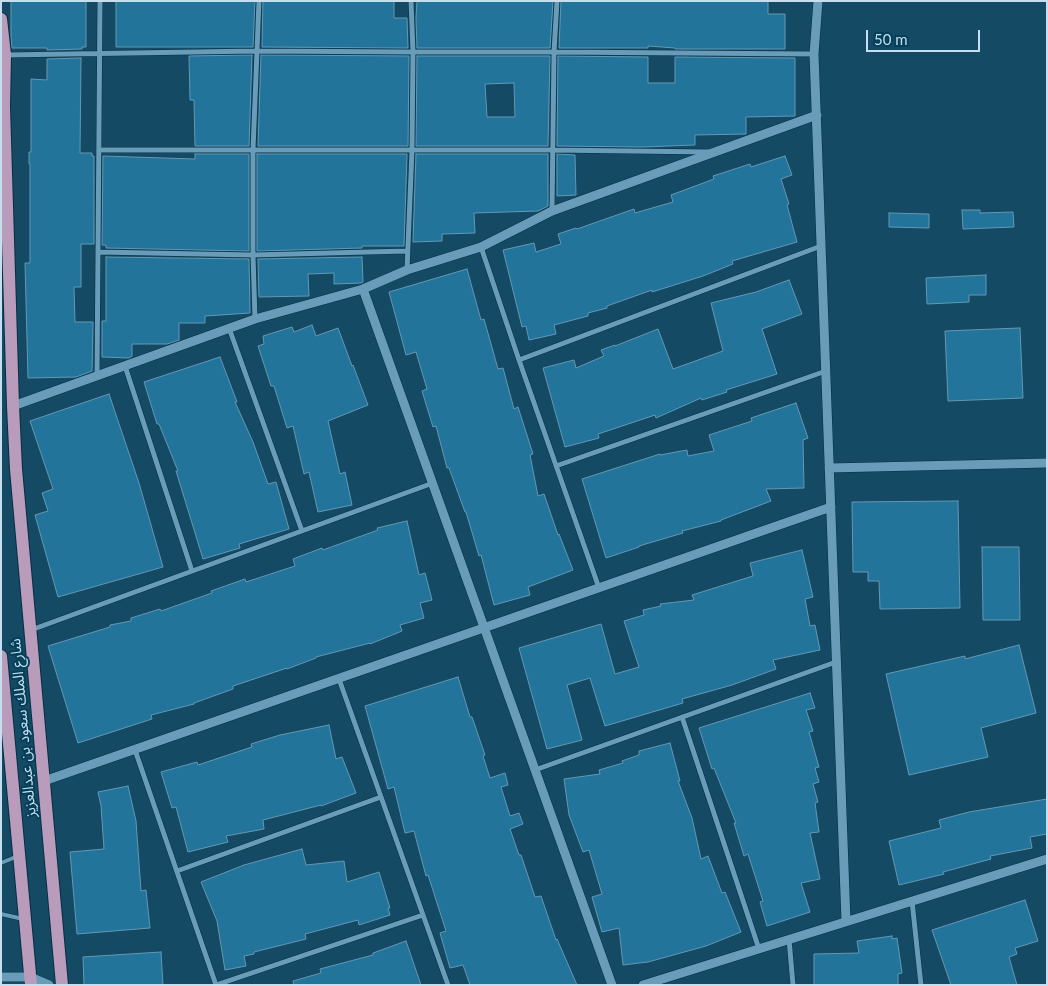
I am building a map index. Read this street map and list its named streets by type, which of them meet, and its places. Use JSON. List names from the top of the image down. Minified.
{"streets":{"main road":["شارع الملك سعود بن عبدالعزيز"]},"scale_bar":"50 m"}
